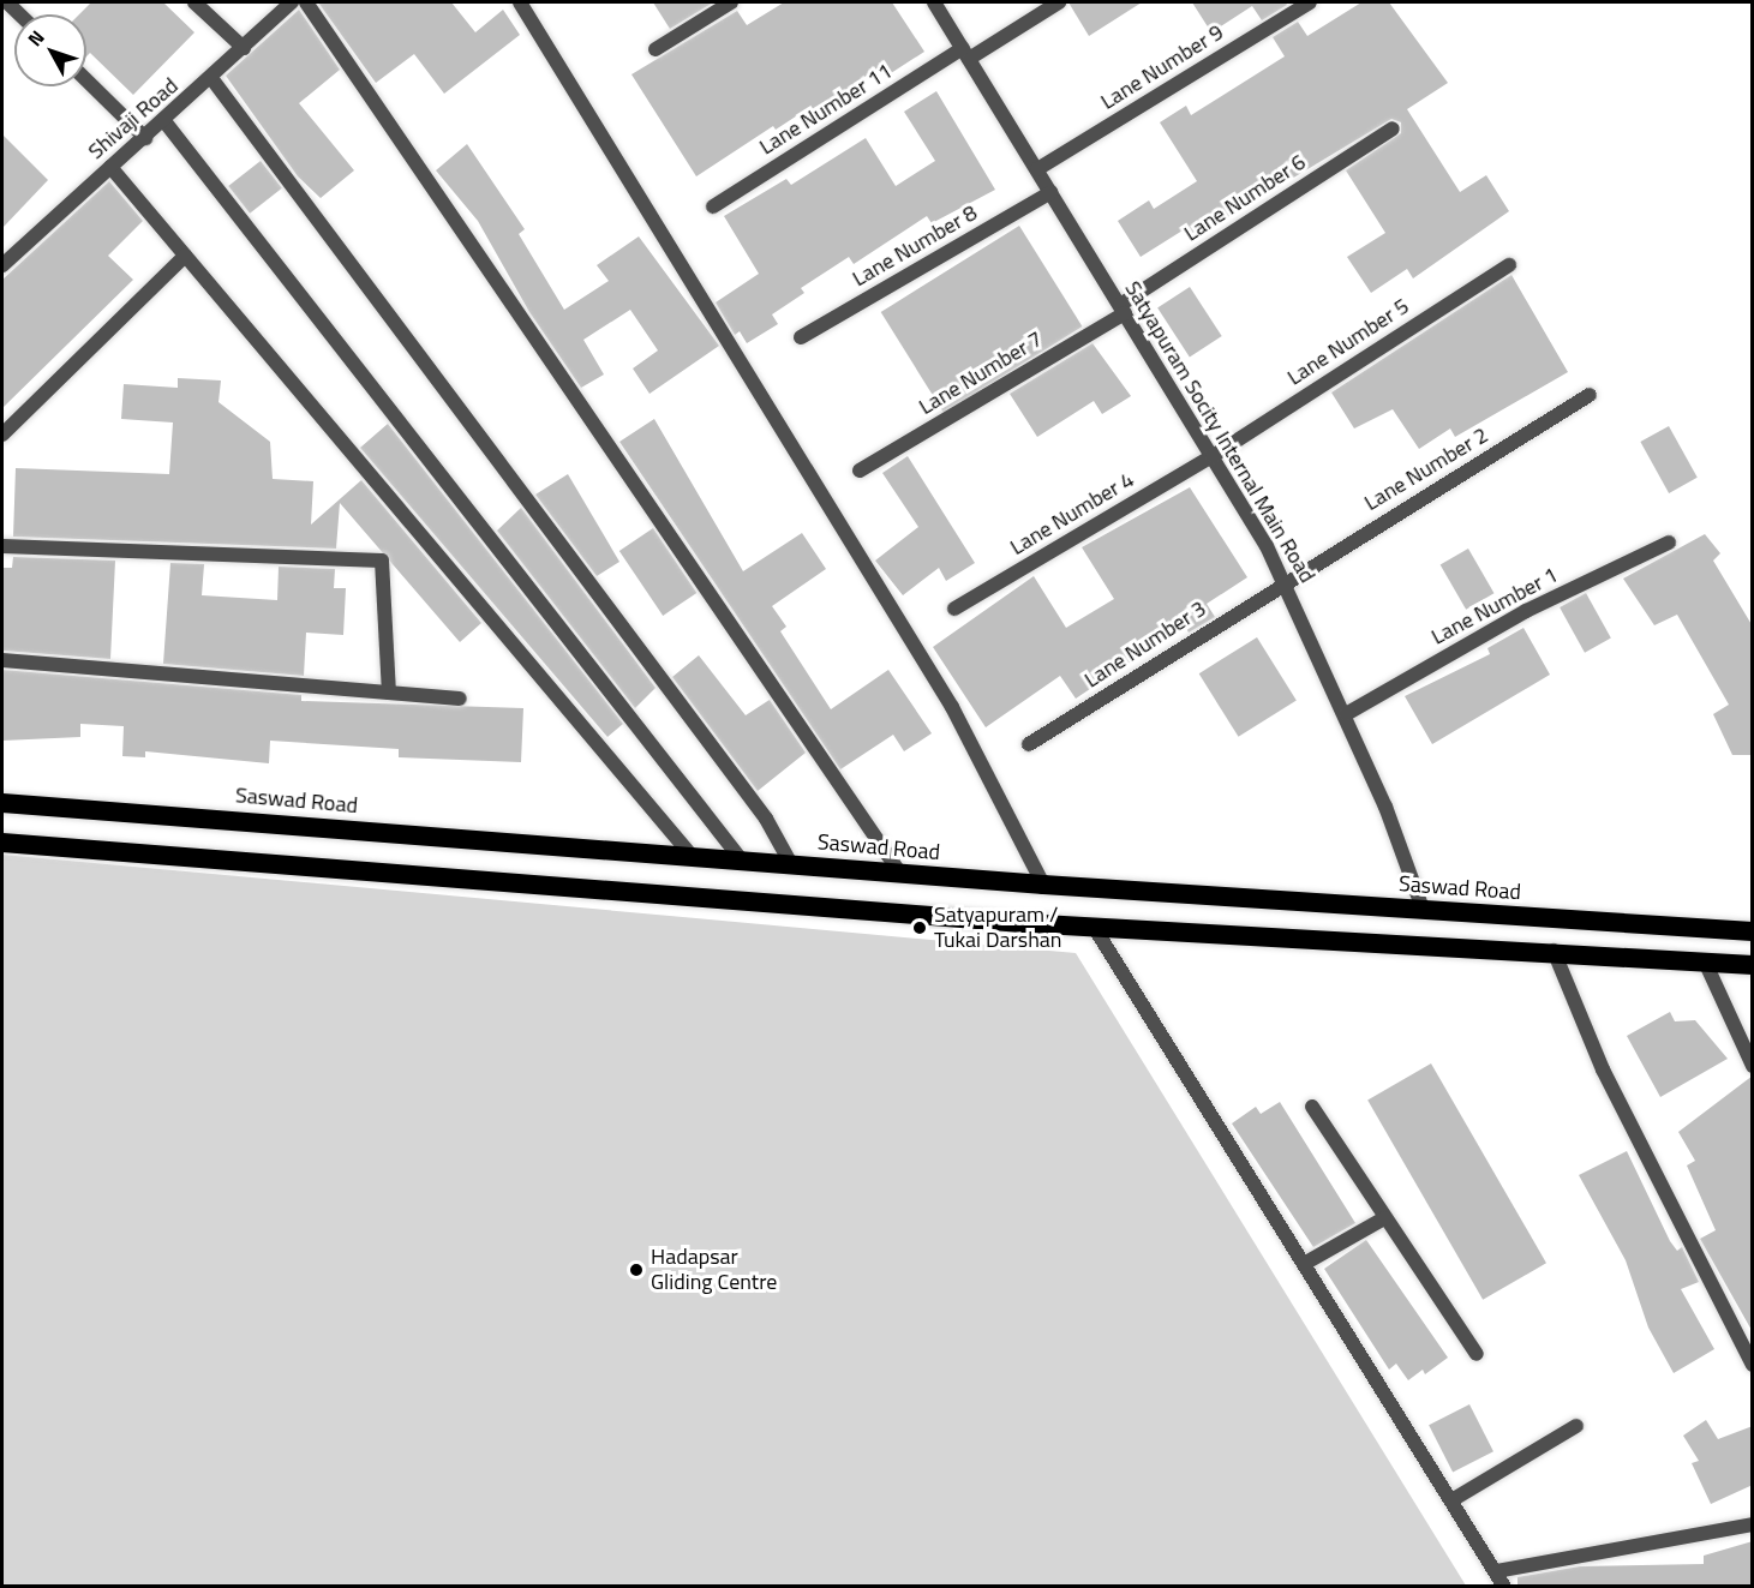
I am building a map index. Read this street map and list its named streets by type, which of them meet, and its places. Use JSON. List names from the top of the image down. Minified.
{"streets":{"highway":["Saswad Road"],"street":["Lane Number 9","Lane Number 11","Shivaji Road","Lane Number 6","Lane Number 8","Lane Number 5","Lane Number 7","Satyapuram Socity Internal Main Road","Lane Number 2","Lane Number 4","Lane Number 1","Lane Number 3"]},"crossings":[["Lane Number 9","Satyapuram Socity Internal Main Road"],["Lane Number 11","Satyapuram Socity Internal Main Road"],["Lane Number 6","Lane Number 7"],["Lane Number 6","Satyapuram Socity Internal Main Road"],["Lane Number 8","Satyapuram Socity Internal Main Road"],["Lane Number 5","Satyapuram Socity Internal Main Road"],["Lane Number 5","Lane Number 4"],["Lane Number 7","Satyapuram Socity Internal Main Road"],["Satyapuram Socity Internal Main Road","Lane Number 2"],["Satyapuram Socity Internal Main Road","Lane Number 4"],["Satyapuram Socity Internal Main Road","Lane Number 1"],["Satyapuram Socity Internal Main Road","Lane Number 3"],["Satyapuram Socity Internal Main Road","Saswad Road"],["Lane Number 2","Lane Number 3"]],"places":["Satyapuram / Tukai Darshan","Hadapsar Gliding Centre"],"north":"top left"}
